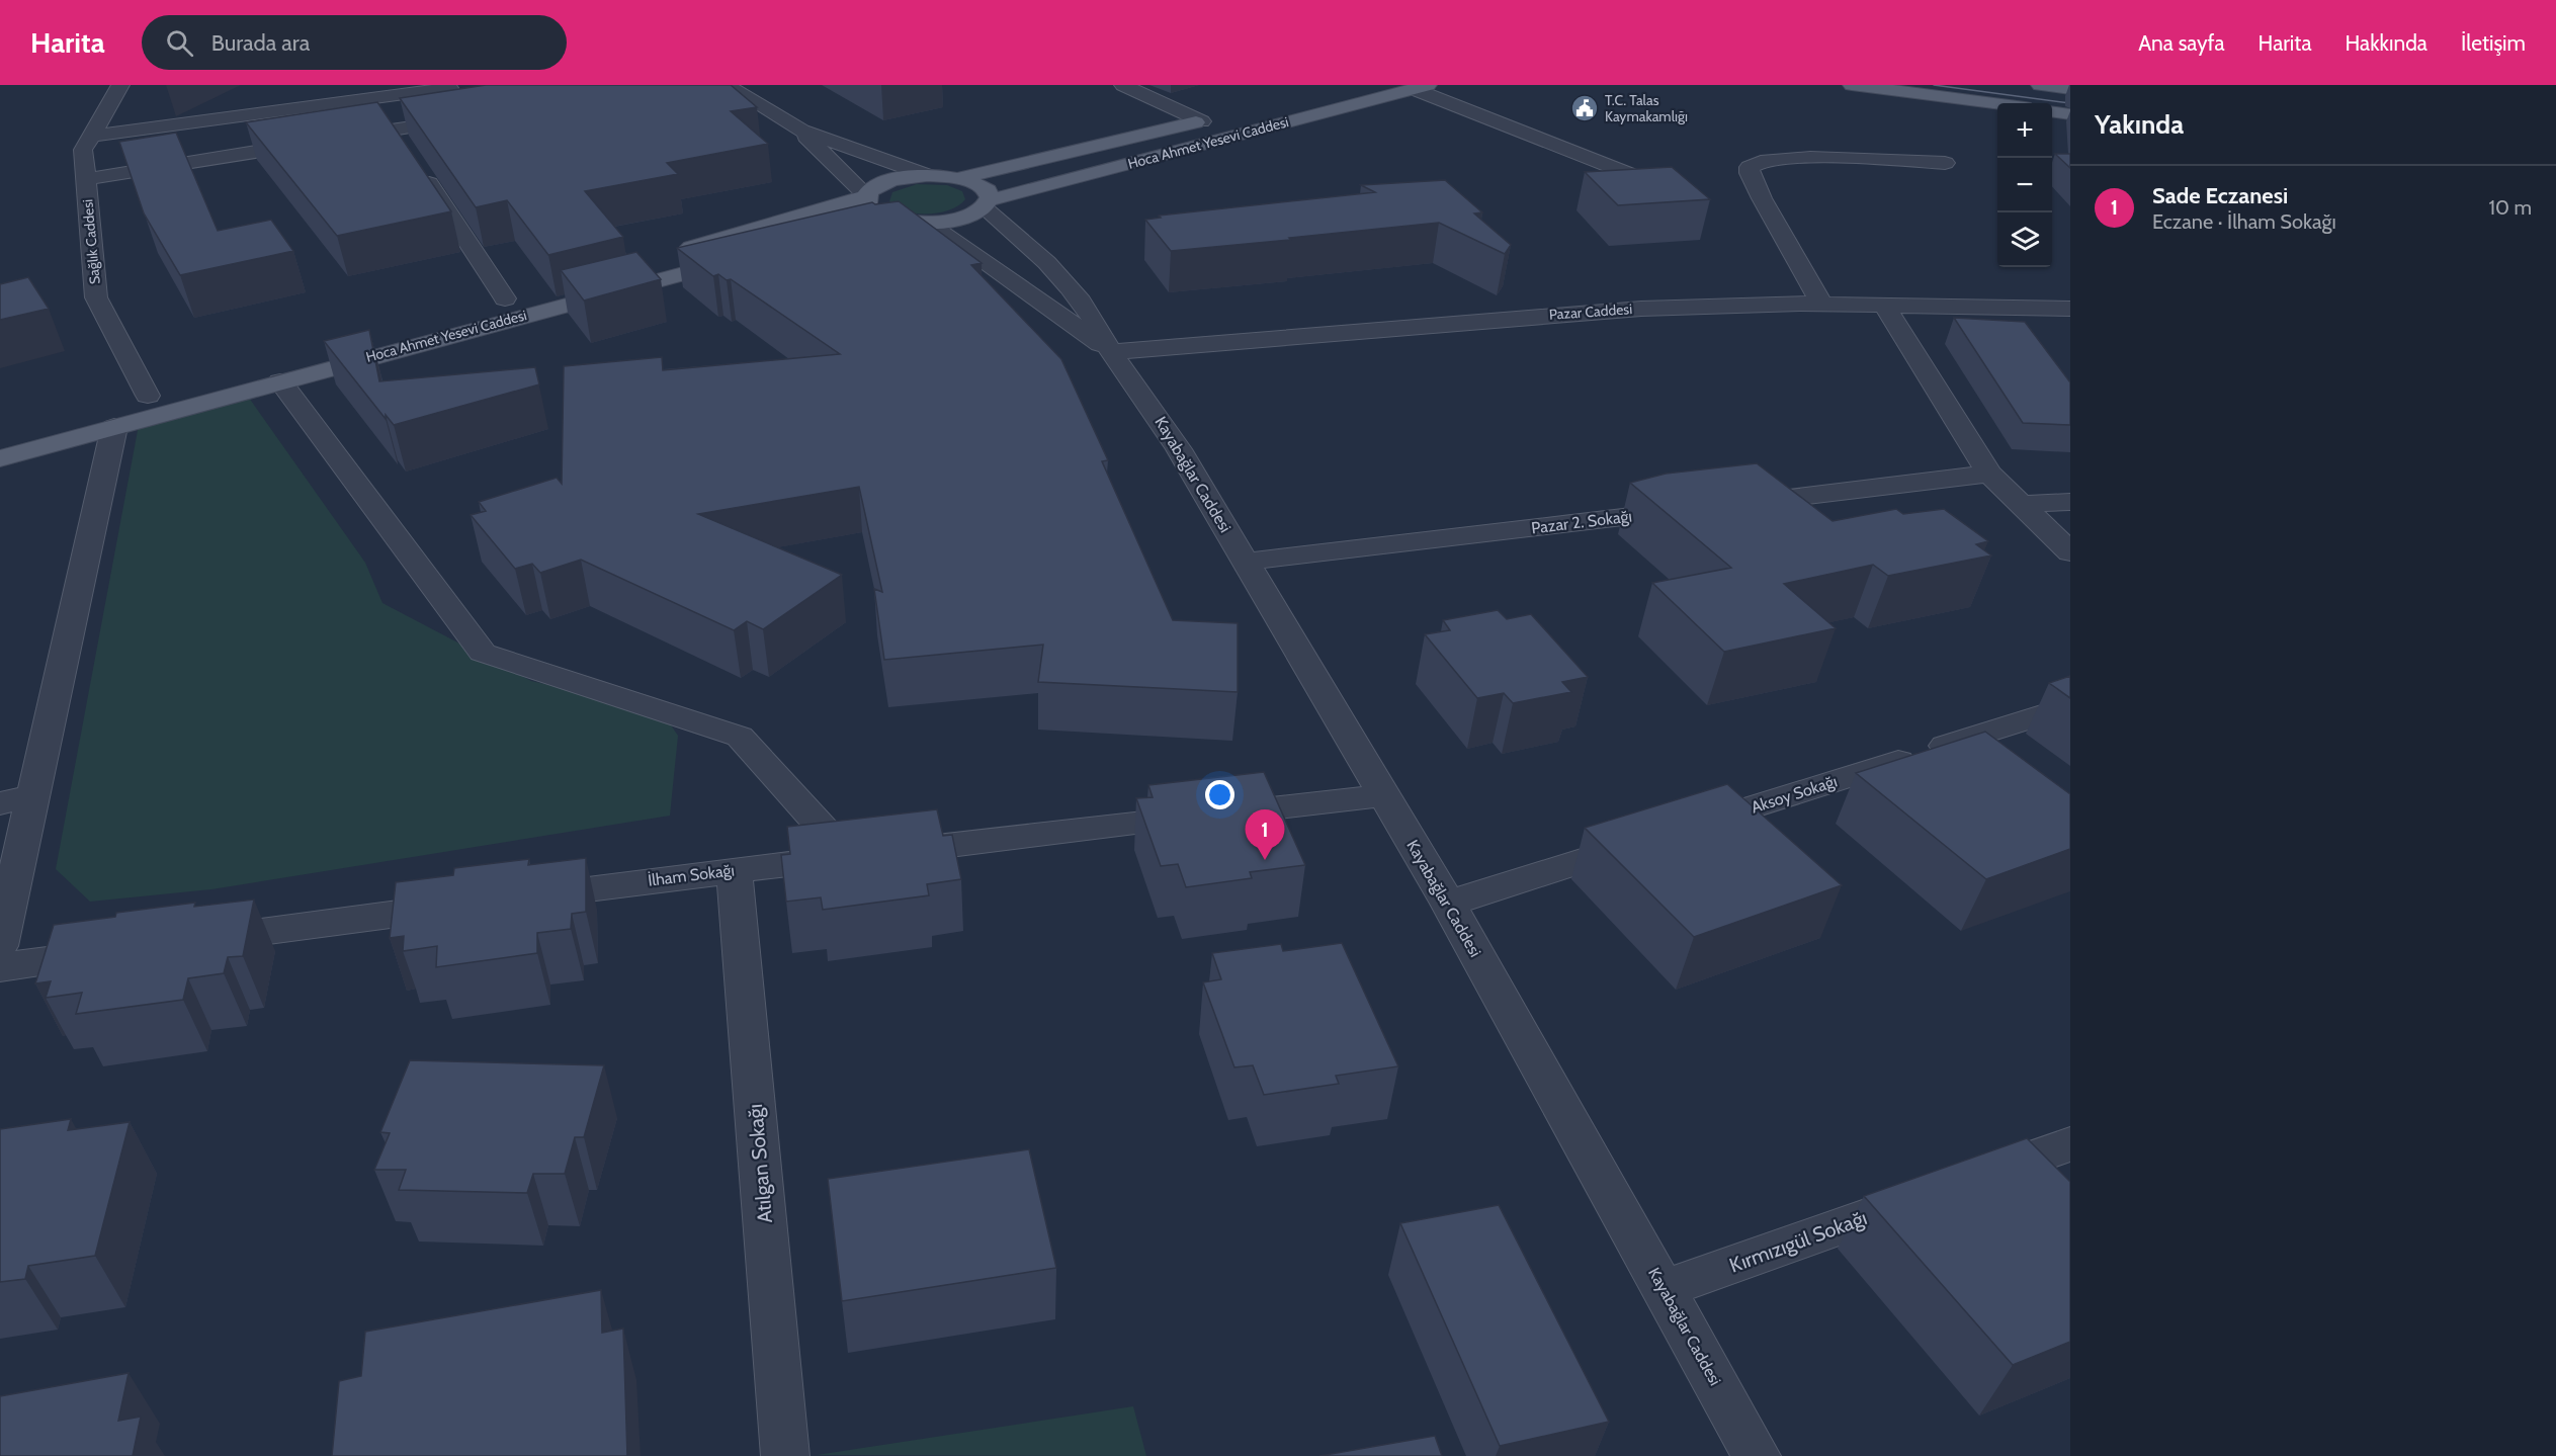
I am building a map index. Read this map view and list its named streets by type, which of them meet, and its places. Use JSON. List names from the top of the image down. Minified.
{"streets":{"main road":["Hoca Ahmet Yesevi Caddesi"],"street":["Sağlık Caddesi","Pazar Caddesi","Kayabağlar Caddesi","Pazar 2. Sokağı","Aksoy Sokağı","İlham Sokağı","Atılgan Sokağı","Kırmızıgül Sokağı"]},"crossings":[["Hoca Ahmet Yesevi Caddesi","Sağlık Caddesi"],["Hoca Ahmet Yesevi Caddesi","Kayabağlar Caddesi"],["Pazar Caddesi","Kayabağlar Caddesi"],["Kayabağlar Caddesi","Pazar 2. Sokağı"],["Kayabağlar Caddesi","İlham Sokağı"],["Kayabağlar Caddesi","Kırmızıgül Sokağı"],["İlham Sokağı","Atılgan Sokağı"]],"places":{"public building":["T.C. Talas Kaymakamlığı"]},"page":{"header":"Harita","search":"Burada ara","nav":["Ana sayfa","Harita","Hakkında","İletişim"],"heading":"Yakında","map_buttons":["+","−"],"list":[{"mark":"1","name":"Sade Eczanesi","note":"Eczane · İlham Sokağı","value":"10 m"}],"pins":"1"}}
